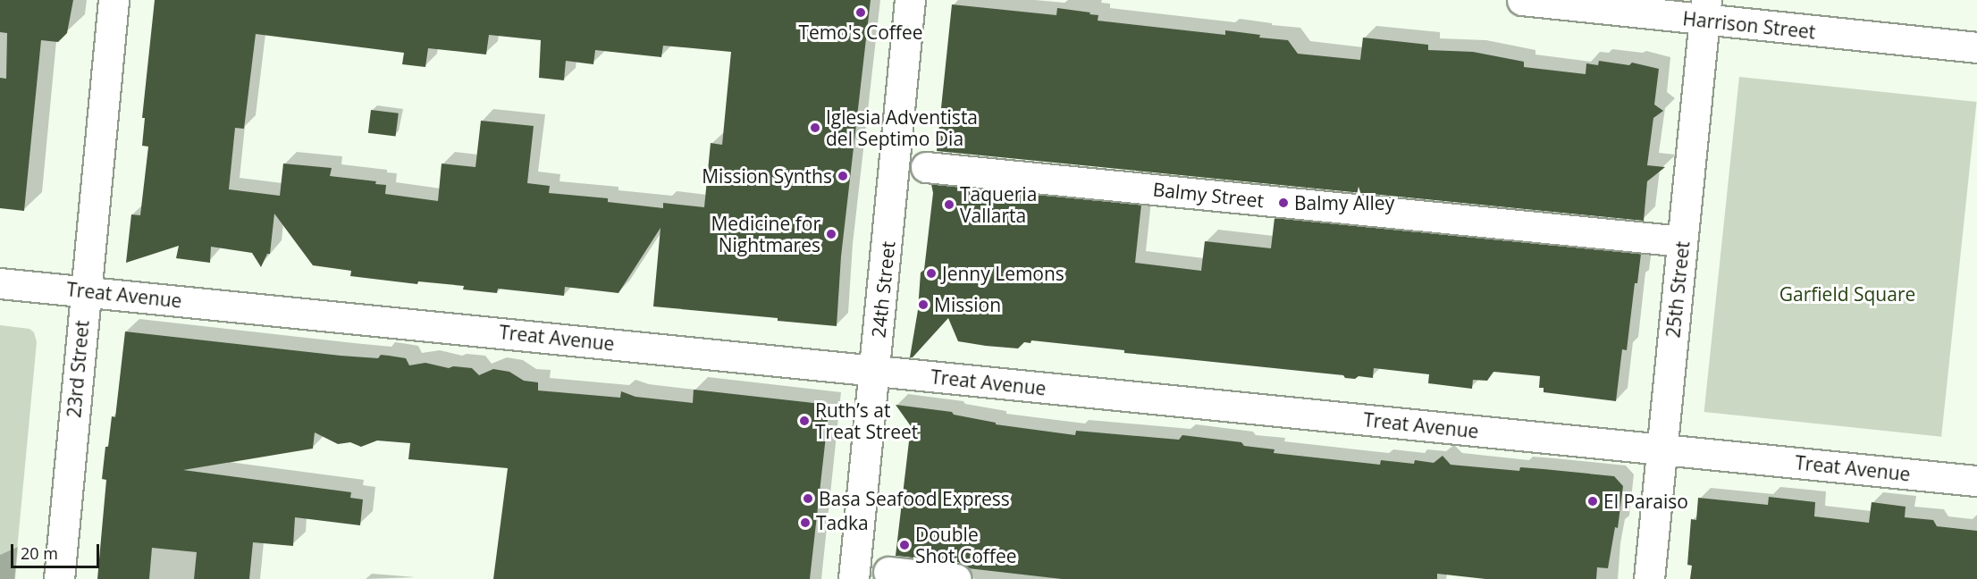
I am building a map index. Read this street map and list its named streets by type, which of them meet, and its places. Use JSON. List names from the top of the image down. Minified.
{"streets":{"street":["Harrison Street","Balmy Street","24th Street","25th Street","Treat Avenue","23rd Street"]},"crossings":[["Harrison Street","25th Street"],["Balmy Street","25th Street"],["24th Street","Treat Avenue"],["25th Street","Treat Avenue"],["Treat Avenue","23rd Street"]],"parks":["Garfield Square"],"places":["Temo's Coffee","Iglesia Adventista del Septimo Dia","Mission Synths","Balmy Alley","Taqueria Vallarta","Medicine for Nightmares","Jenny Lemons","Mission","Ruth’s at Treat Street","Basa Seafood Express","El Paraiso","Tadka","Double Shot Coffee"],"scale_bar":"20 m"}
